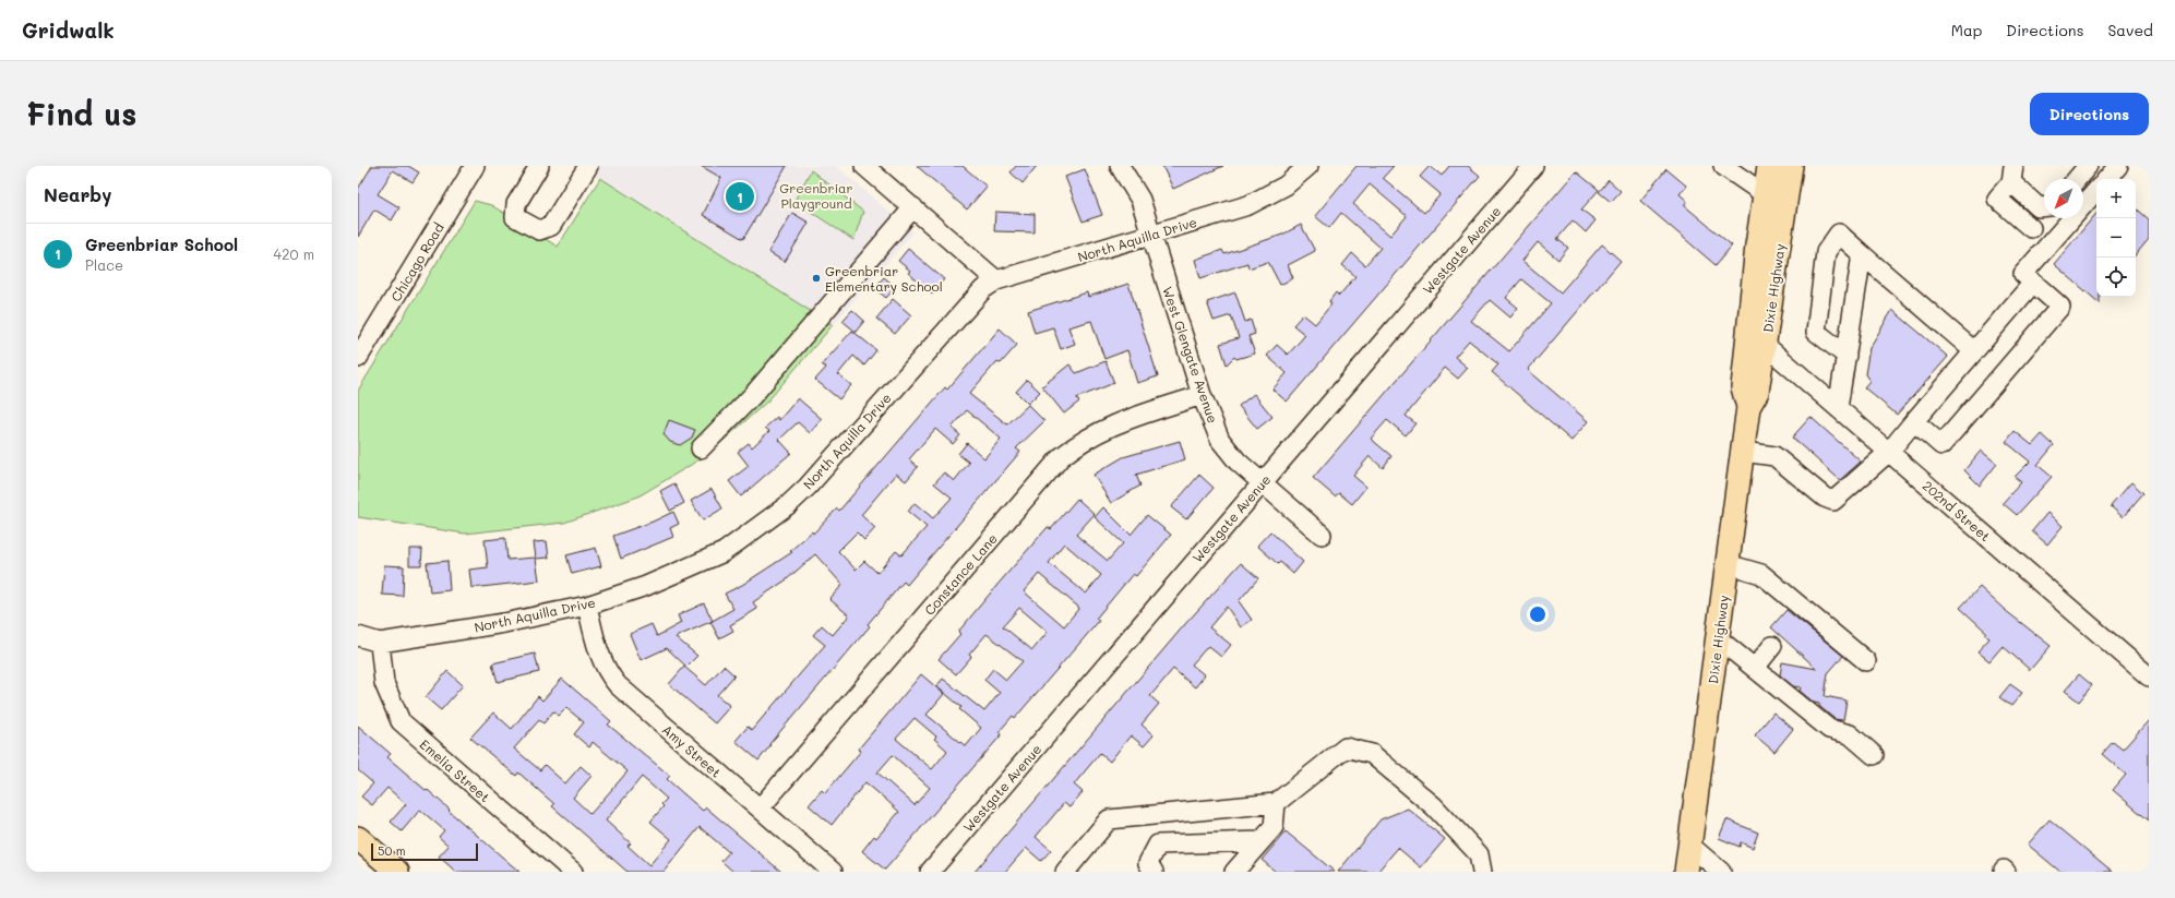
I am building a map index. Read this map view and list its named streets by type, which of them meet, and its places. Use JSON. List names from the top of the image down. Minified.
{"streets":{"main road":["Dixie Highway"],"street":["North Aquilla Drive","Westgate Avenue","Chicago Road","West Glengate Avenue","202nd Street","Constance Lane","Amy Street","Emelia Street"]},"crossings":[["North Aquilla Drive","West Glengate Avenue"],["North Aquilla Drive","Amy Street"],["North Aquilla Drive","Emelia Street"],["Westgate Avenue","West Glengate Avenue"],["Dixie Highway","202nd Street"],["West Glengate Avenue","Constance Lane"],["Constance Lane","Amy Street"]],"parks":["Greenbriar Playground"],"places":["Greenbriar Elementary School"],"scale_bar":"50 m","north":"bottom left","page":{"header":"Gridwalk","nav":["Map","Directions","Saved"],"buttons":"Directions","title":"Find us","heading":"Nearby","map_buttons":["+","−"],"pins":"1","list":[{"mark":"1","name":"Greenbriar School","note":"Place","value":"420 m"}],"scale":"50 m"}}
